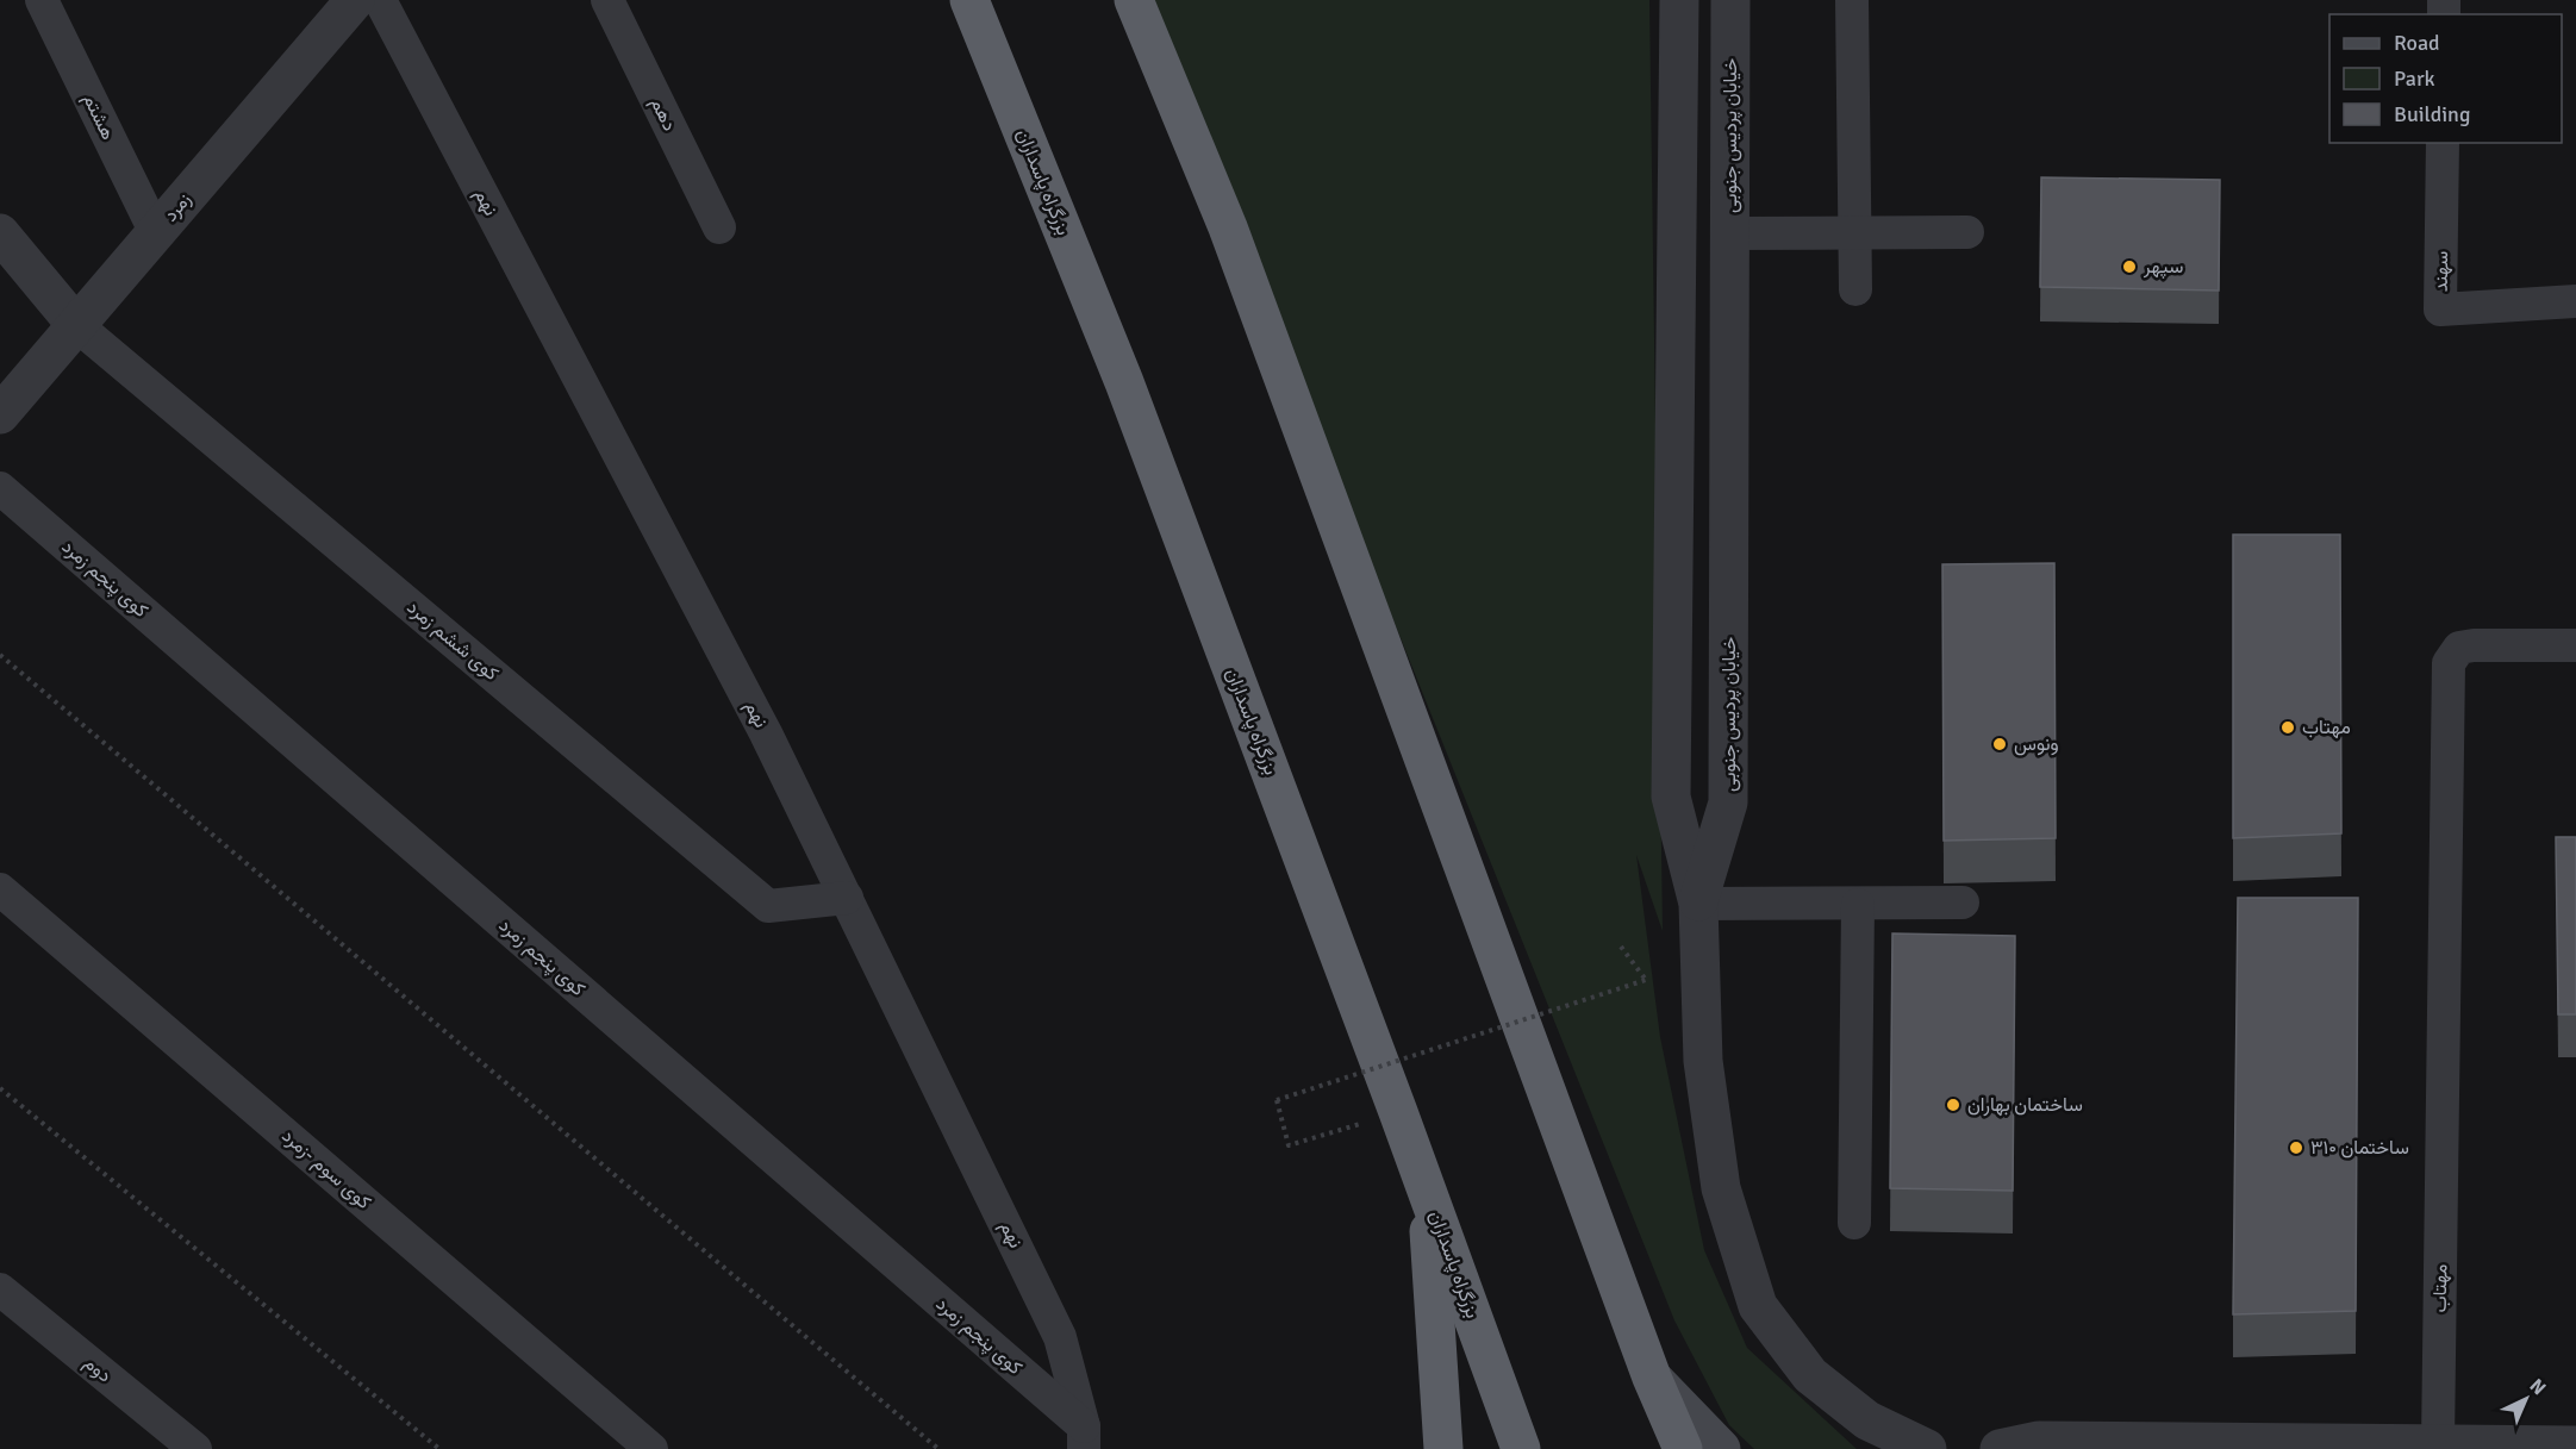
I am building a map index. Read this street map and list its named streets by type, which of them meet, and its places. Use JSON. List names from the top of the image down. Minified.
{"streets":{"highway":["بزرگراه پاسداران"],"street":["دهم","هشتم","خیابان پردیس جنوبی","نهم","زمرد","سهند","کوی پنجم زمرد","کوی ششم زمرد","کوی سوم -زمرد","مهتاب","دوم"]},"crossings":[["هشتم","زمرد"],["نهم","کوی پنجم زمرد"],["نهم","کوی ششم زمرد"],["زمرد","کوی ششم زمرد"]],"places":["سپهر","مهتاب","ونوس","ساختمان بهاران","ساختمان ۳۱۰"],"legend":["Road","Park","Building"],"north":"top right"}
